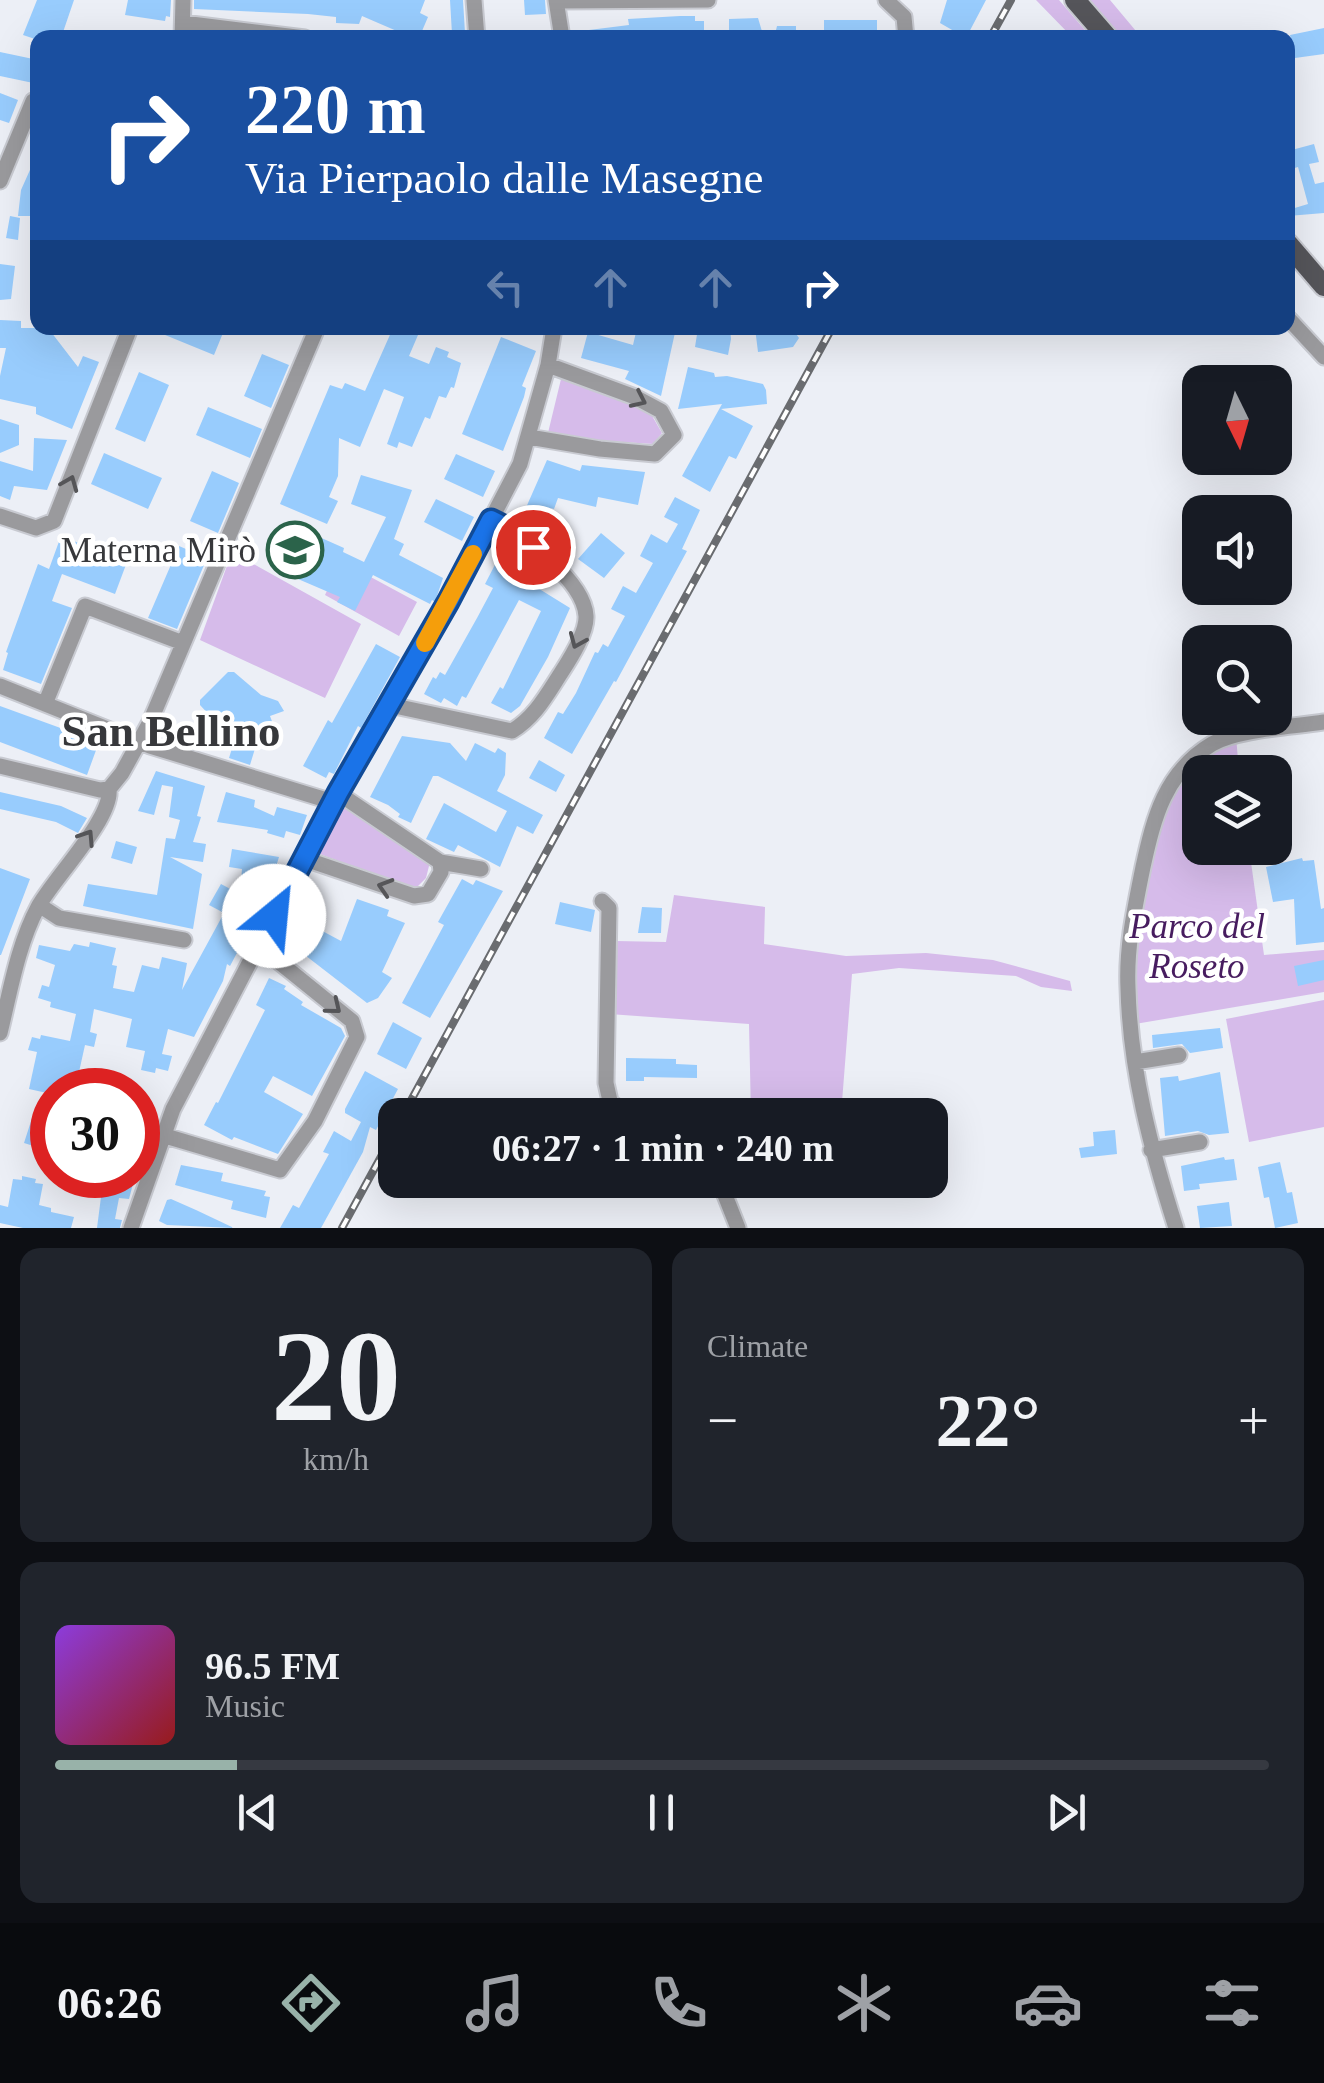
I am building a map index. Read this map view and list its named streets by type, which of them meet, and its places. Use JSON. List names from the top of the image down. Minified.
{"districts":["San Bellino"],"parks":["Parco del Roseto"],"places":{"school or university":["Materna Mirò"]},"north":"bottom","page":{"turn":["220 m","Via Pierpaolo dalle Masegne"],"limit":"30","trip":"06:27 · 1 min · 240 m","tile":[["20","km/h"],"Climate"],"heat":["−","22°","+"],"song":["96.5 FM","Music"],"tabs":"06:26"}}
